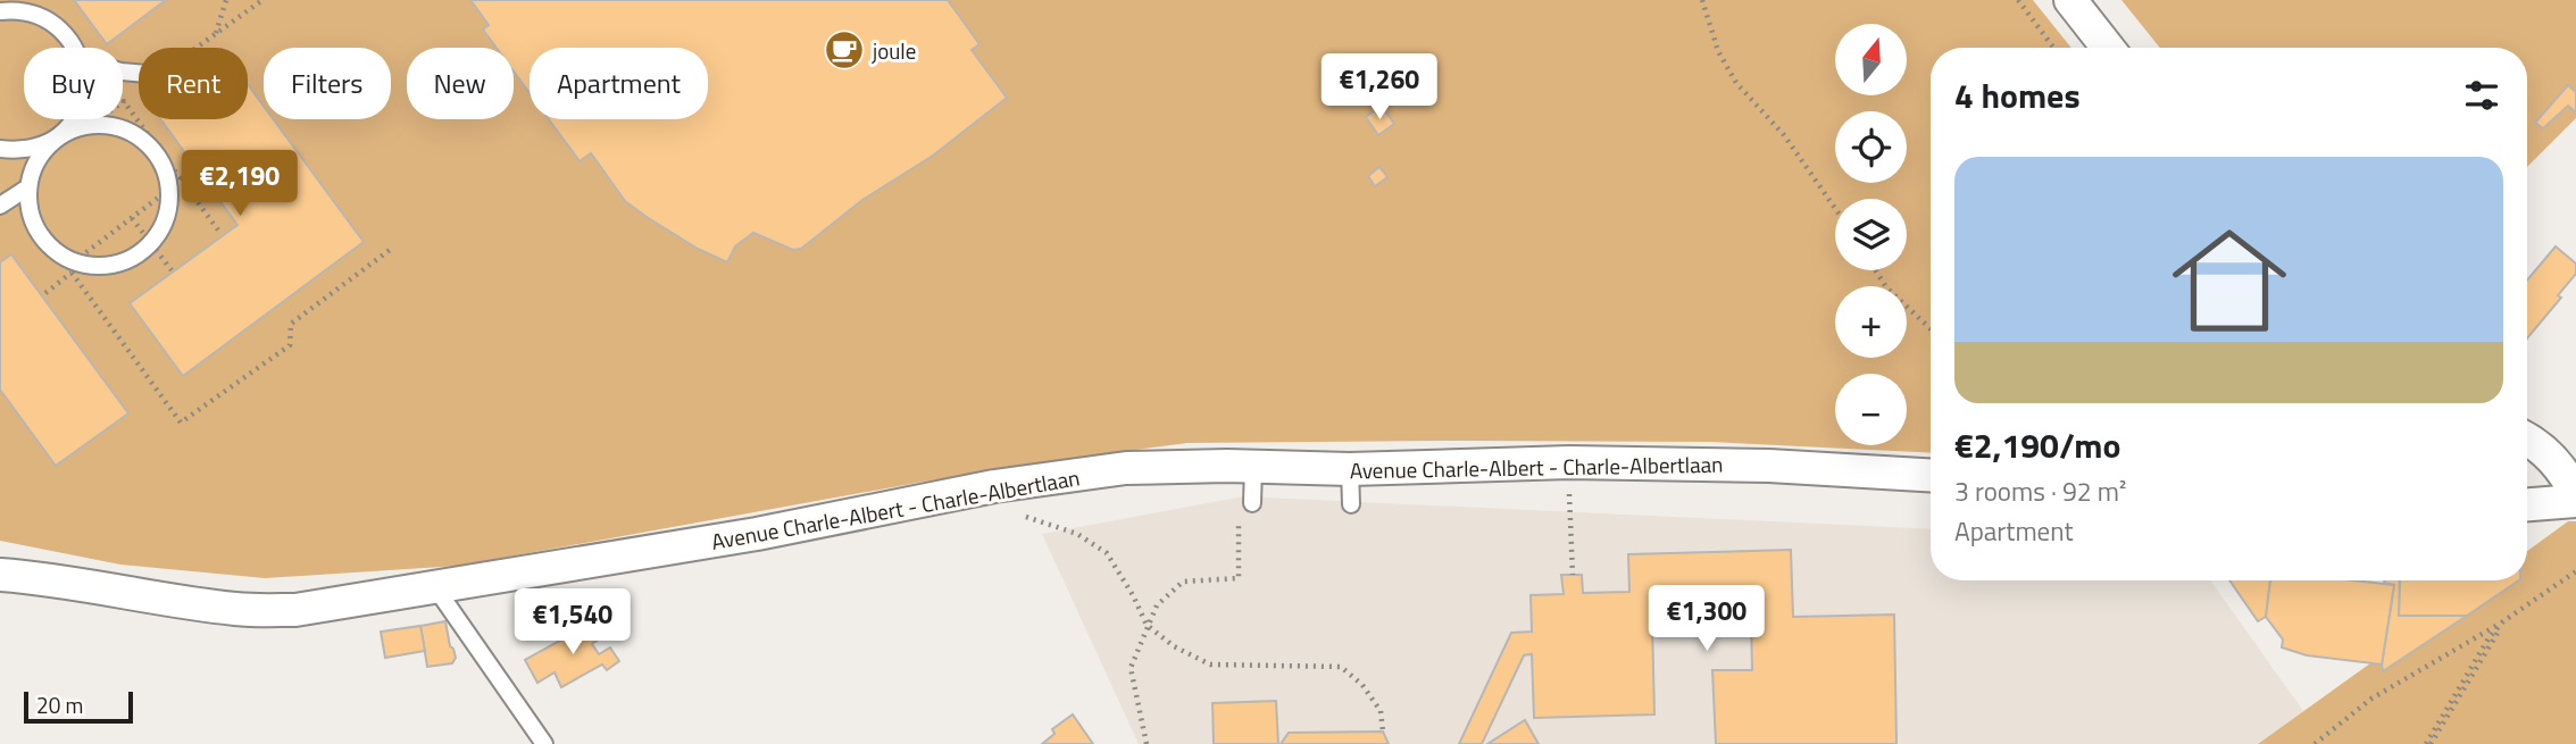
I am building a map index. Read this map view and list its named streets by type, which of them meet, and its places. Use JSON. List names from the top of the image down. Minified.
{"streets":{"street":["Avenue Charle-Albert - Charle-Albertlaan"]},"places":{"cafe":["joule"]},"scale_bar":"20 m","north":"top","page":{"map_buttons":["+","−"],"chip":["Buy","Rent","Filters","New","Apartment"],"heading":"4 homes","price":["€1,260","€2,190","€1,300","€1,540"],"list":[{"name":"€2,190/mo","note":"3 rooms · 92 m² · Apartment"}],"scale":"20 m"}}
